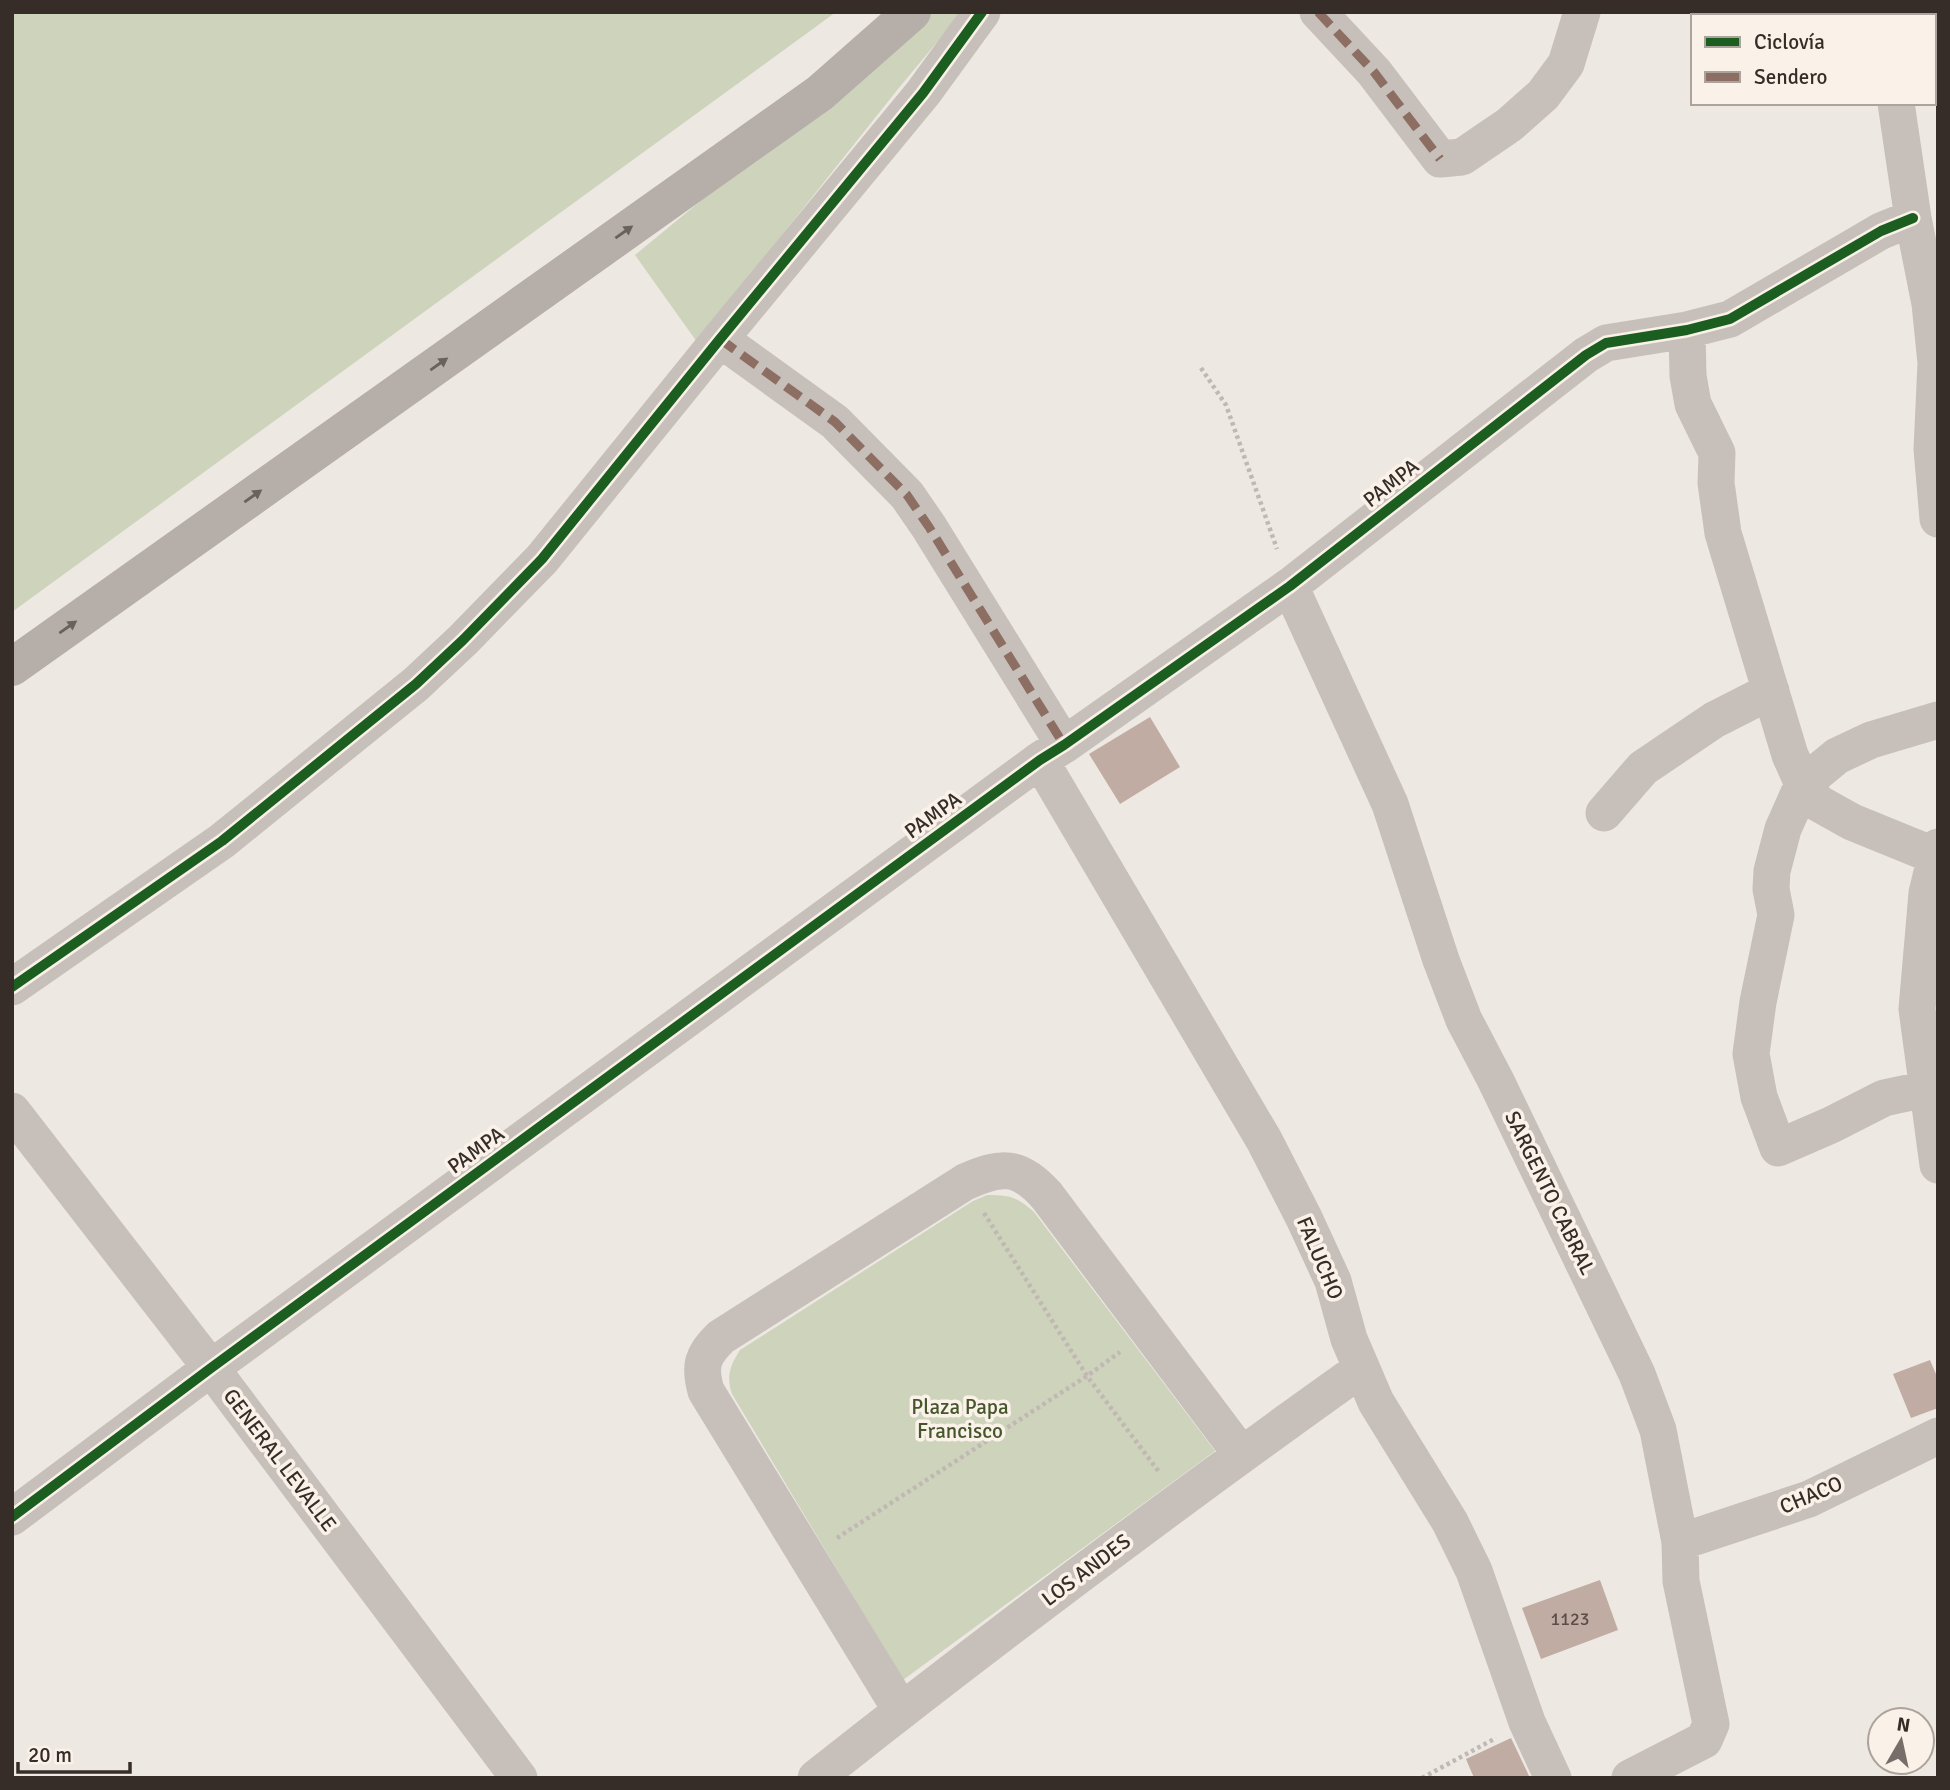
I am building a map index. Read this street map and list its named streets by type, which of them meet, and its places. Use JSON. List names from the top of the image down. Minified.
{"streets":{"street":["PAMPA","SARGENTO CABRAL","FALUCHO","GENERAL LEVALLE","CHACO","LOS ANDES"]},"crossings":[["PAMPA","SARGENTO CABRAL"],["PAMPA","FALUCHO"],["PAMPA","GENERAL LEVALLE"],["SARGENTO CABRAL","CHACO"],["FALUCHO","LOS ANDES"]],"parks":["Plaza Papa Francisco"],"house_numbers":["1123"],"legend":["Ciclovía","Sendero"],"scale_bar":"20 m","north":"top"}
